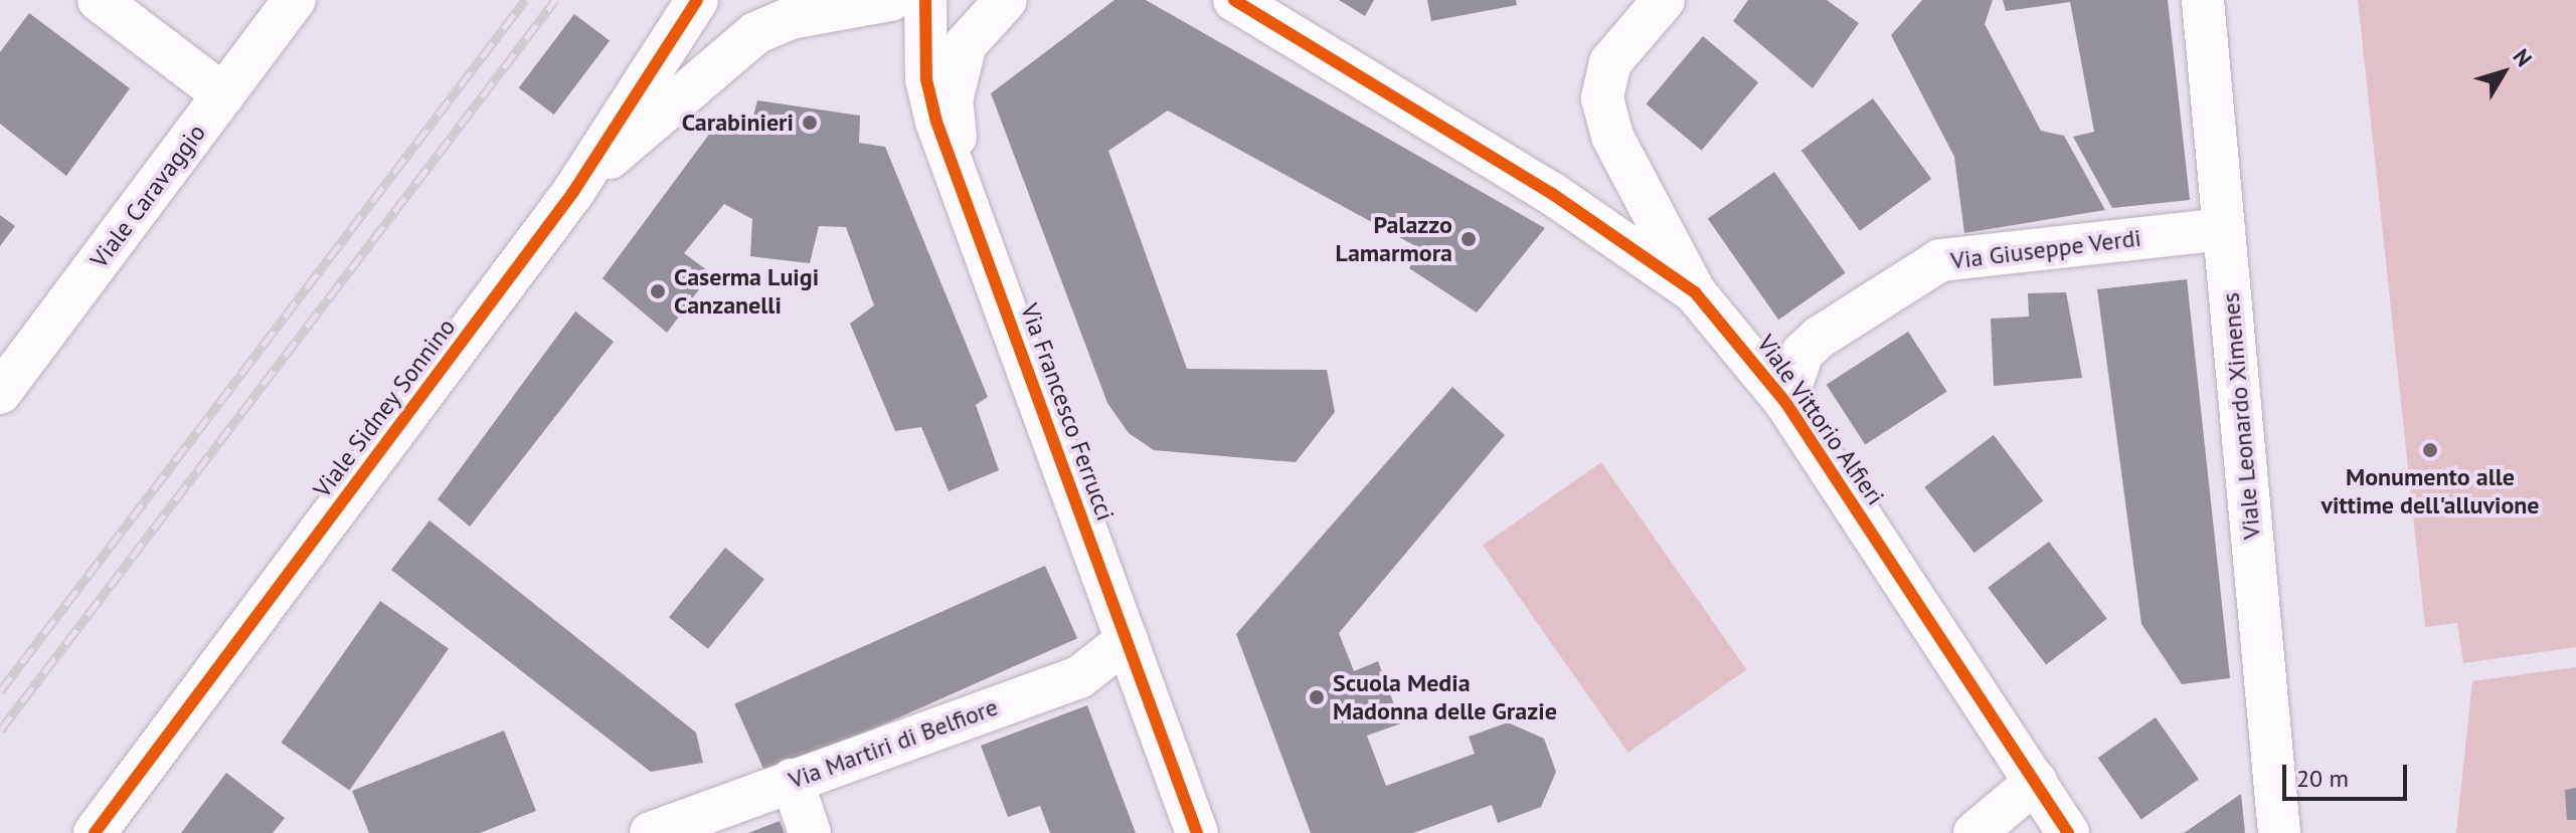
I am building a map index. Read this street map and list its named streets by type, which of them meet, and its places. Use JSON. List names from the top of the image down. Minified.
{"streets":{"street":["Viale Caravaggio","Via Giuseppe Verdi","Viale Sidney Sonnino","Via Francesco Ferrucci","Viale Leonardo Ximenes","Viale Vittorio Alfieri","Via Martiri di Belfiore"]},"crossings":[["Via Giuseppe Verdi","Viale Leonardo Ximenes"],["Via Giuseppe Verdi","Viale Vittorio Alfieri"],["Via Francesco Ferrucci","Via Martiri di Belfiore"]],"places":["Carabinieri","Palazzo Lamarmora","Caserma Luigi Canzanelli","Monumento alle vittime dell'alluvione","Scuola Media Madonna delle Grazie"],"scale_bar":"20 m","north":"top right"}
